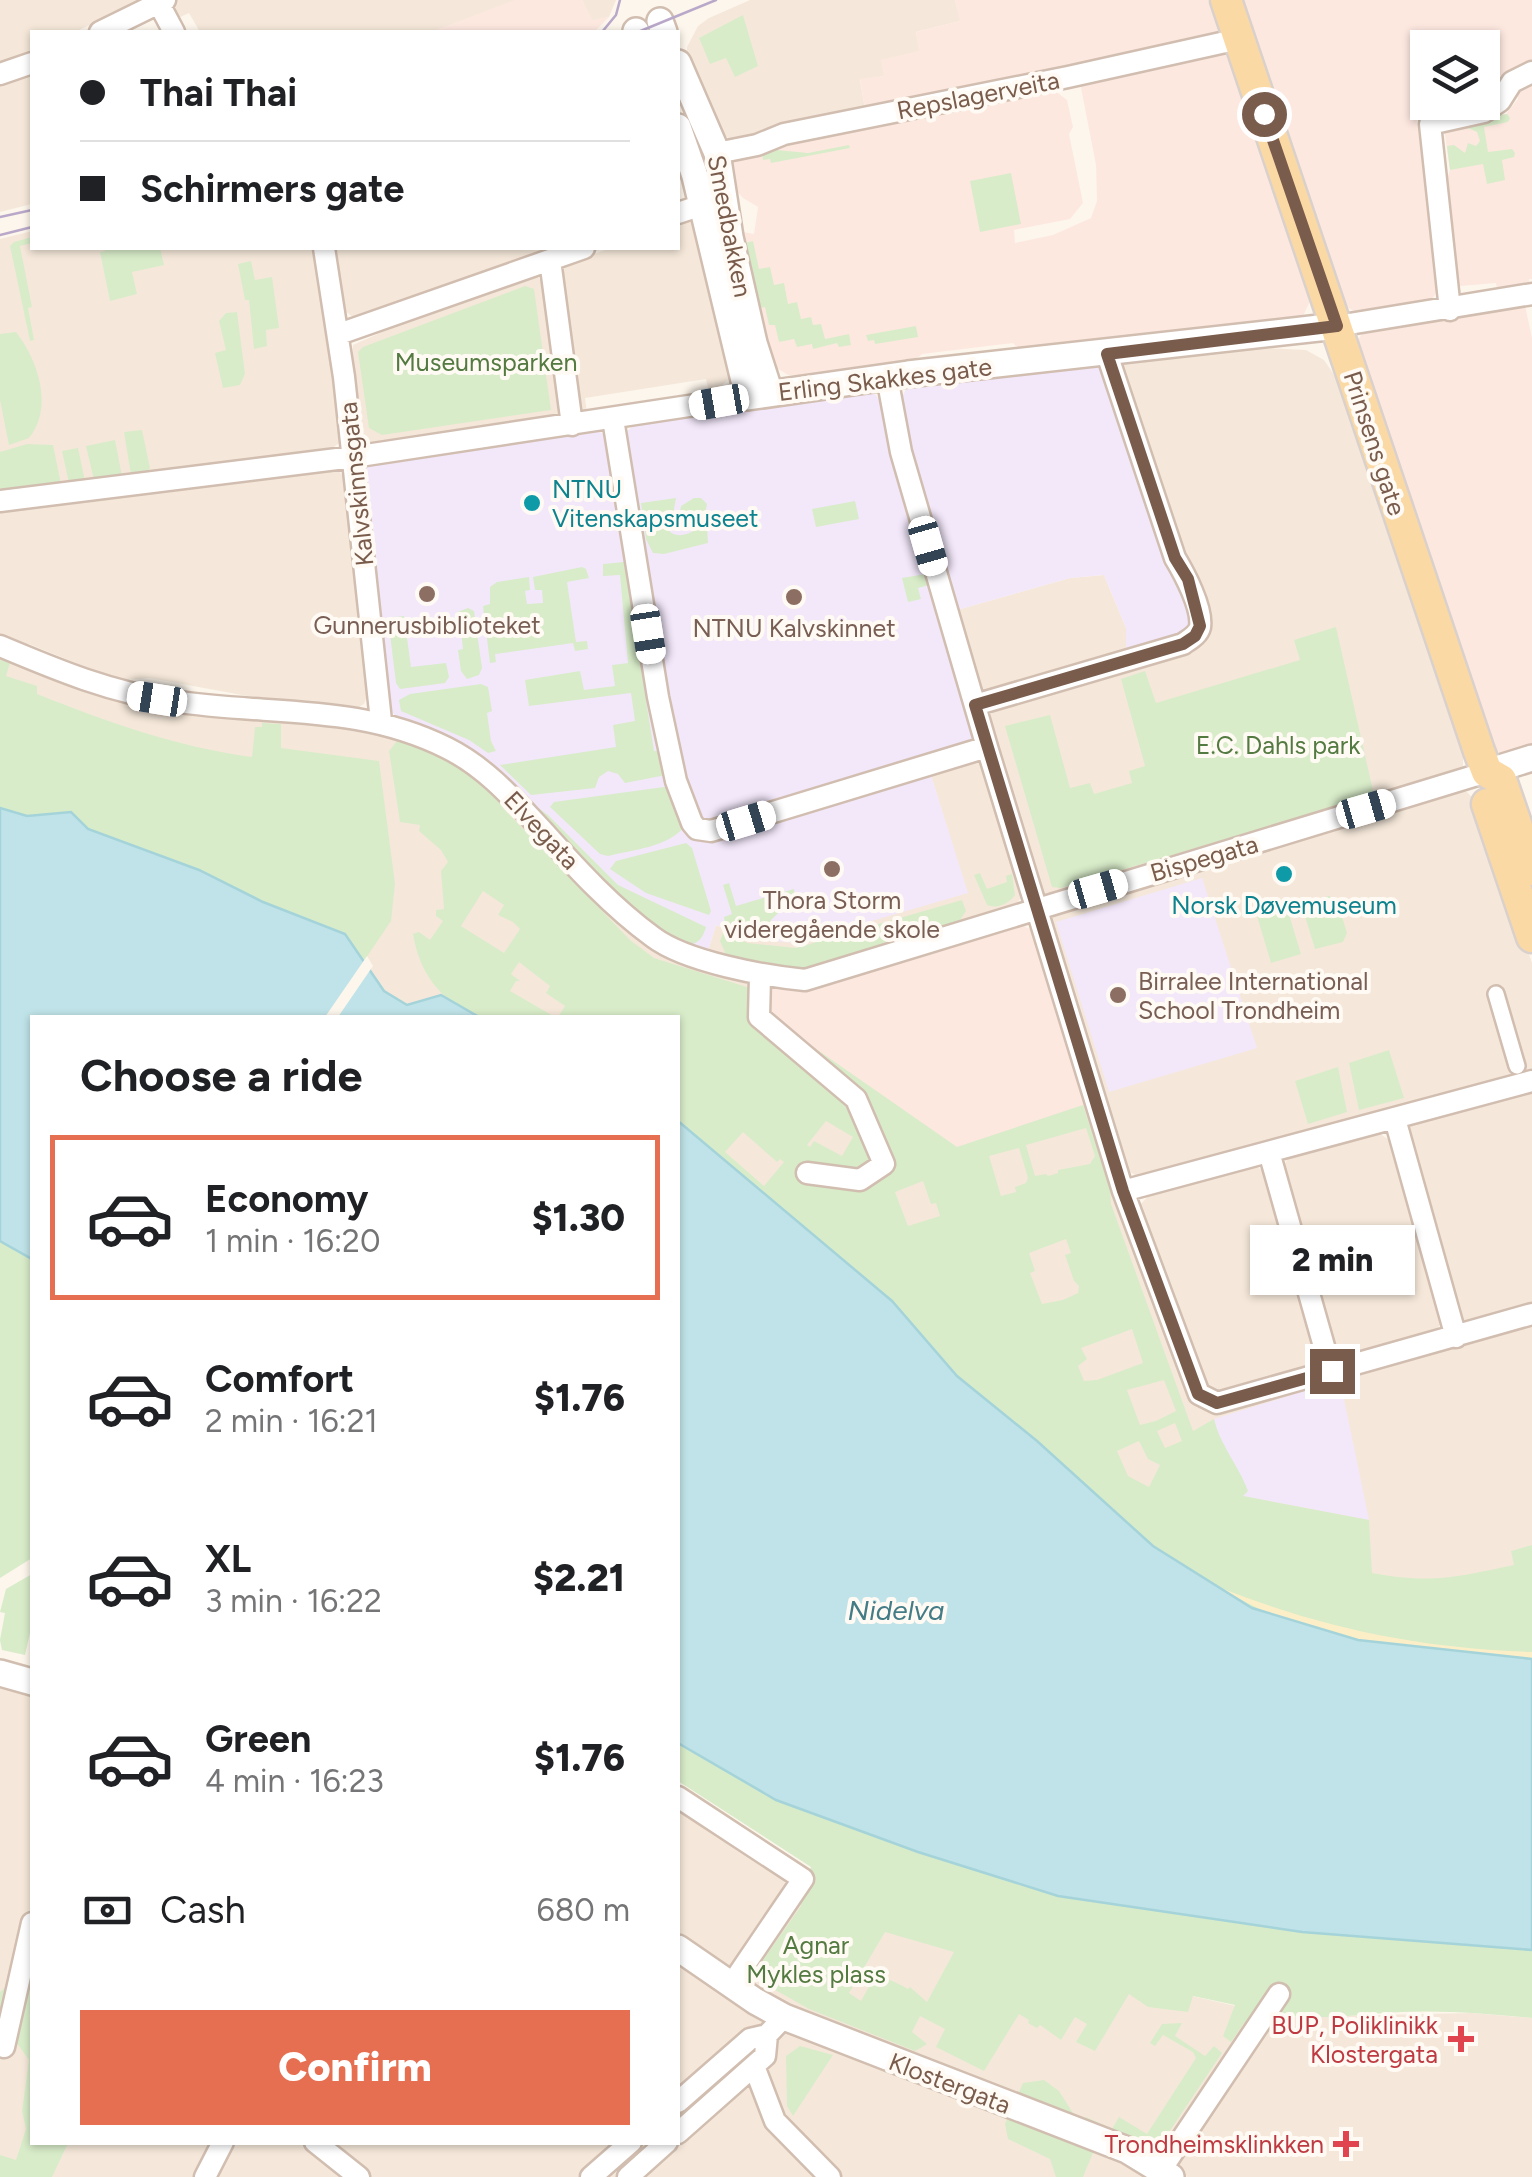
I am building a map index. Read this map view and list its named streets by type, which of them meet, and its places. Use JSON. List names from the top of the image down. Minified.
{"streets":{"main road":["Prinsens gate"],"street":["Repslagerveita","Smedbakken","Erling Skakkes gate","Kalvskinnsgata","Elvegata","Bispegata","Klostergata"]},"crossings":[["Repslagerveita","Smedbakken"],["Repslagerveita","Prinsens gate"],["Smedbakken","Erling Skakkes gate"],["Erling Skakkes gate","Prinsens gate"],["Erling Skakkes gate","Kalvskinnsgata"],["Prinsens gate","Bispegata"],["Kalvskinnsgata","Elvegata"],["Elvegata","Bispegata"]],"water":["Nidelva"],"parks":["Museumsparken","E.C. Dahls park","Agnar Mykles plass"],"places":{"other":["NTNU Vitenskapsmuseet","Gunnerusbiblioteket","NTNU Kalvskinnet","Thora Storm videregående skole","Norsk Døvemuseum","Birralee International School Trondheim"],"health":["BUP, Poliklinikk Klostergata","Trondheimsklinkken"]},"page":{"banner":["Thai Thai","Schirmers gate"],"heading":"Choose a ride","list":[{"name":"Economy","note":"1 min · 16:20","value":"$1.30"},{"name":"Comfort","note":"2 min · 16:21","value":"$1.76"},{"name":"XL","note":"3 min · 16:22","value":"$2.21"},{"name":"Green","note":"4 min · 16:23","value":"$1.76"}],"bubble":"2 min","pay":["Cash","680 m"],"buttons":"Confirm"}}
